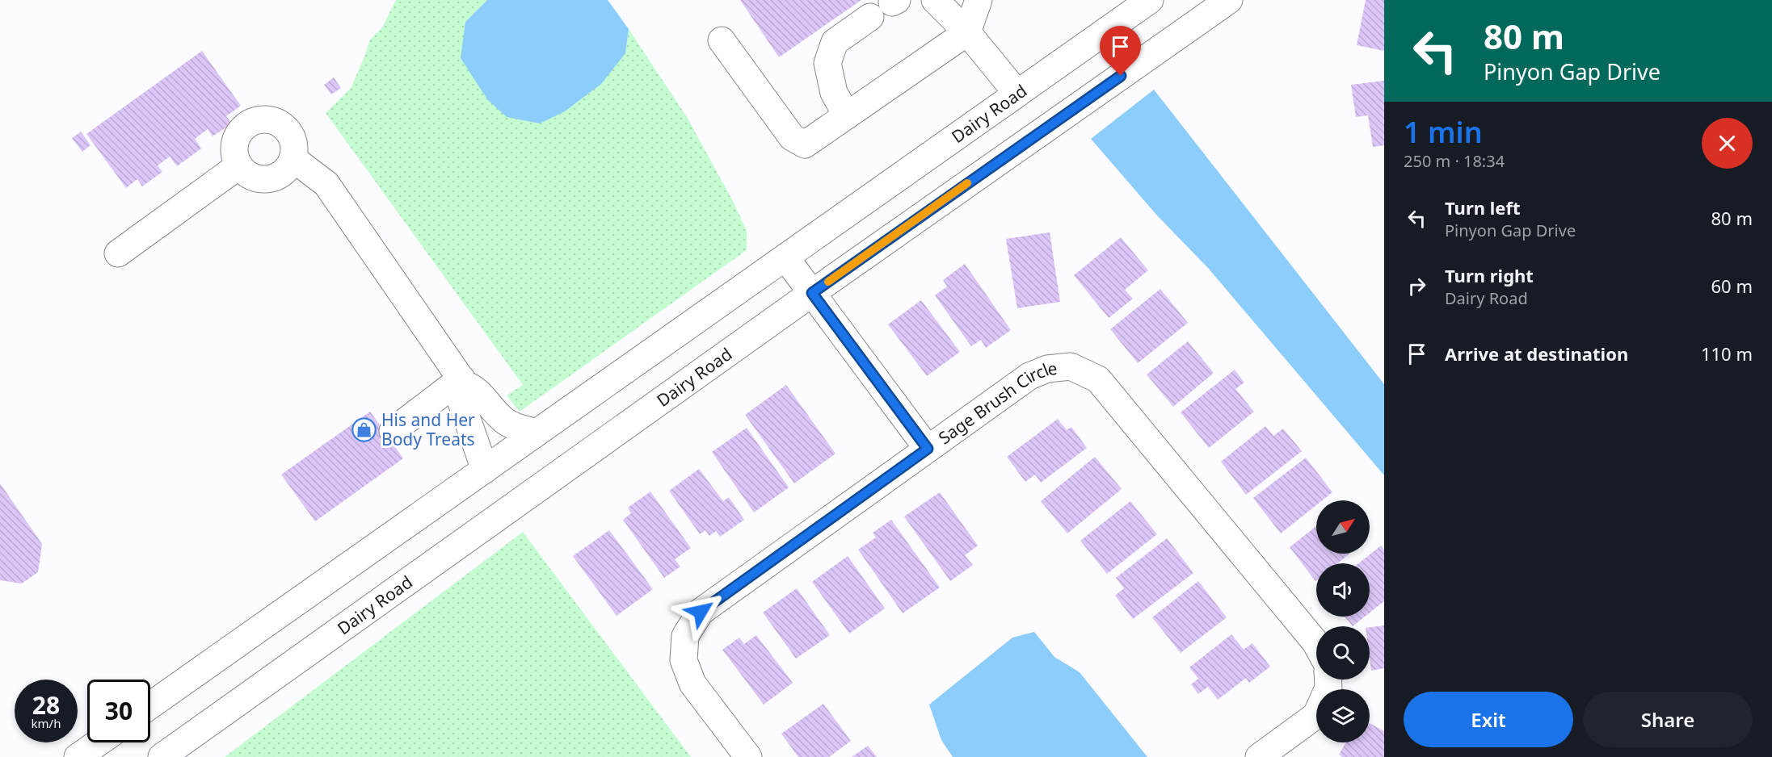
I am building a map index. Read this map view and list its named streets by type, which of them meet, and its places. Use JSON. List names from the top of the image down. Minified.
{"streets":{"street":["Dairy Road","Sage Brush Circle"]},"places":{"shop":["His and Her Body Treats"]},"north":"top right","page":{"turn":["80 m","Pinyon Gap Drive"],"heading":["1 min","250 m · 18:34"],"list":[{"name":"Turn left","note":"Pinyon Gap Drive","value":"80 m"},{"name":"Turn right","note":"Dairy Road","value":"60 m"},{"name":"Arrive at destination","value":"110 m"}],"speed":"28 km/h","limit":"30","buttons":["Exit","Share"]}}
